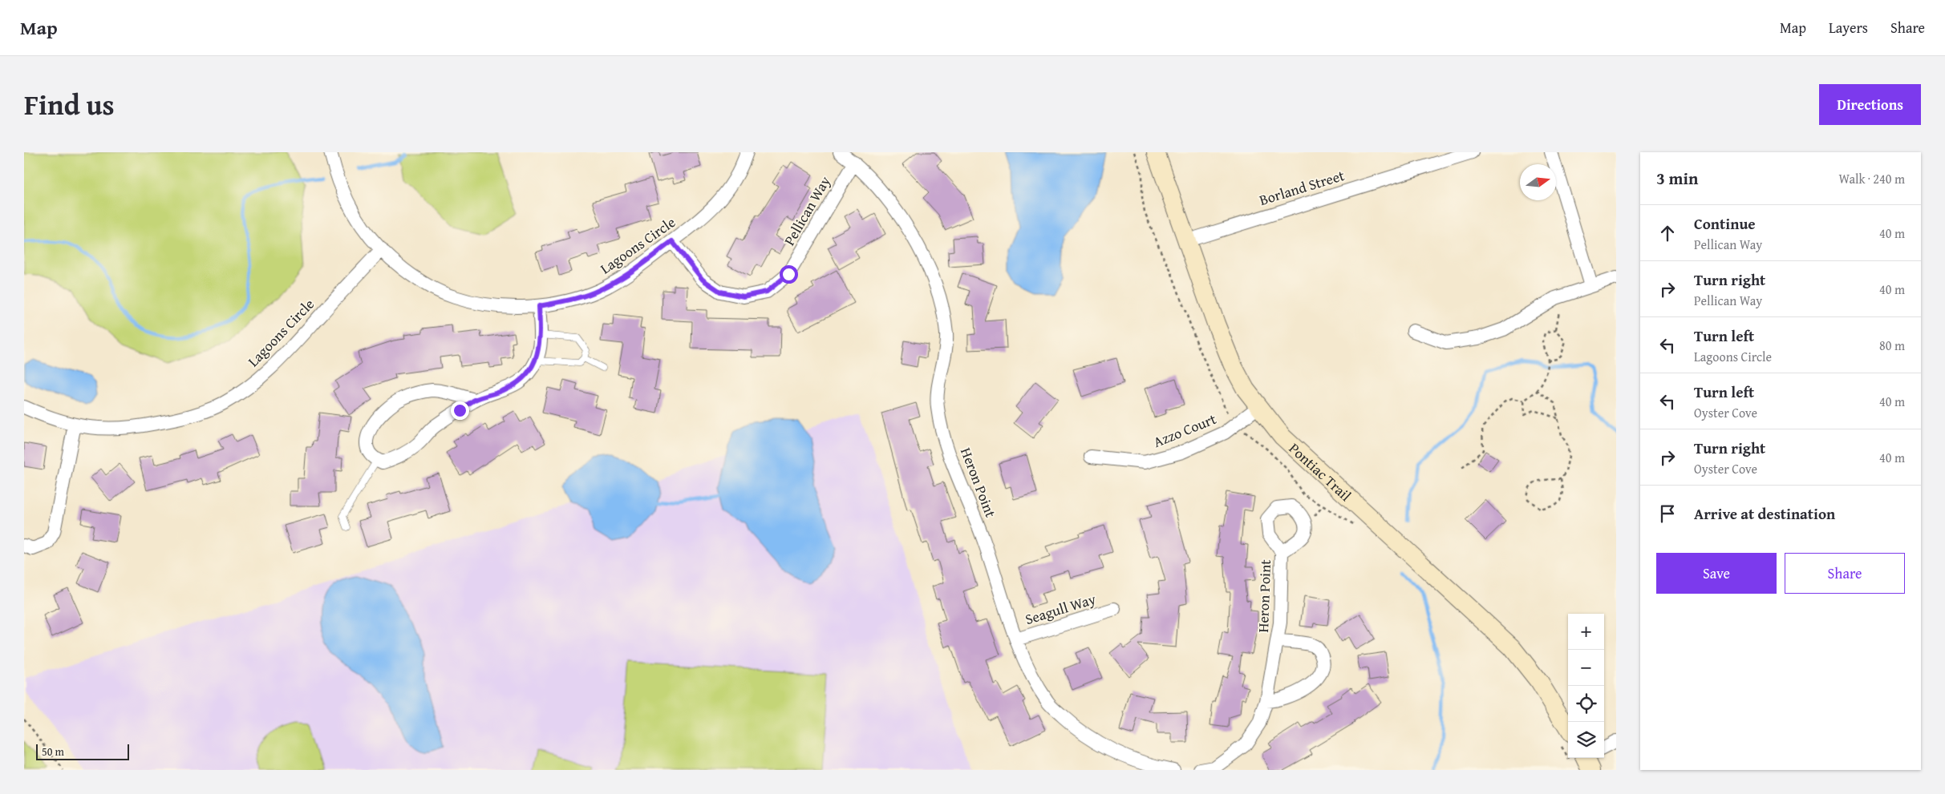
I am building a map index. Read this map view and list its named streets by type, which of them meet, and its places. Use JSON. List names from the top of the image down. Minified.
{"streets":{"main road":["Pontiac Trail"],"street":["Borland Street","Pellican Way","Lagoons Circle","Azzo Court","Heron Point","Seagull Way"]},"crossings":[["Borland Street","Pontiac Trail"],["Pellican Way","Lagoons Circle"],["Pellican Way","Heron Point"],["Azzo Court","Pontiac Trail"],["Heron Point","Seagull Way"]],"scale_bar":"50 m","north":"right","page":{"header":"Map","nav":["Map","Layers","Share"],"title":"Find us","buttons":["Directions",["Save","Share"]],"heading":["3 min","Walk · 240 m"],"list":[["Continue","Pellican Way","40 m"],["Turn right","Pellican Way","40 m"],["Turn left","Lagoons Circle","80 m"],["Turn left","Oyster Cove","40 m"],["Turn right","Oyster Cove","40 m"],"Arrive at destination"],"map_buttons":["+","−"],"scale":"50 m"}}
